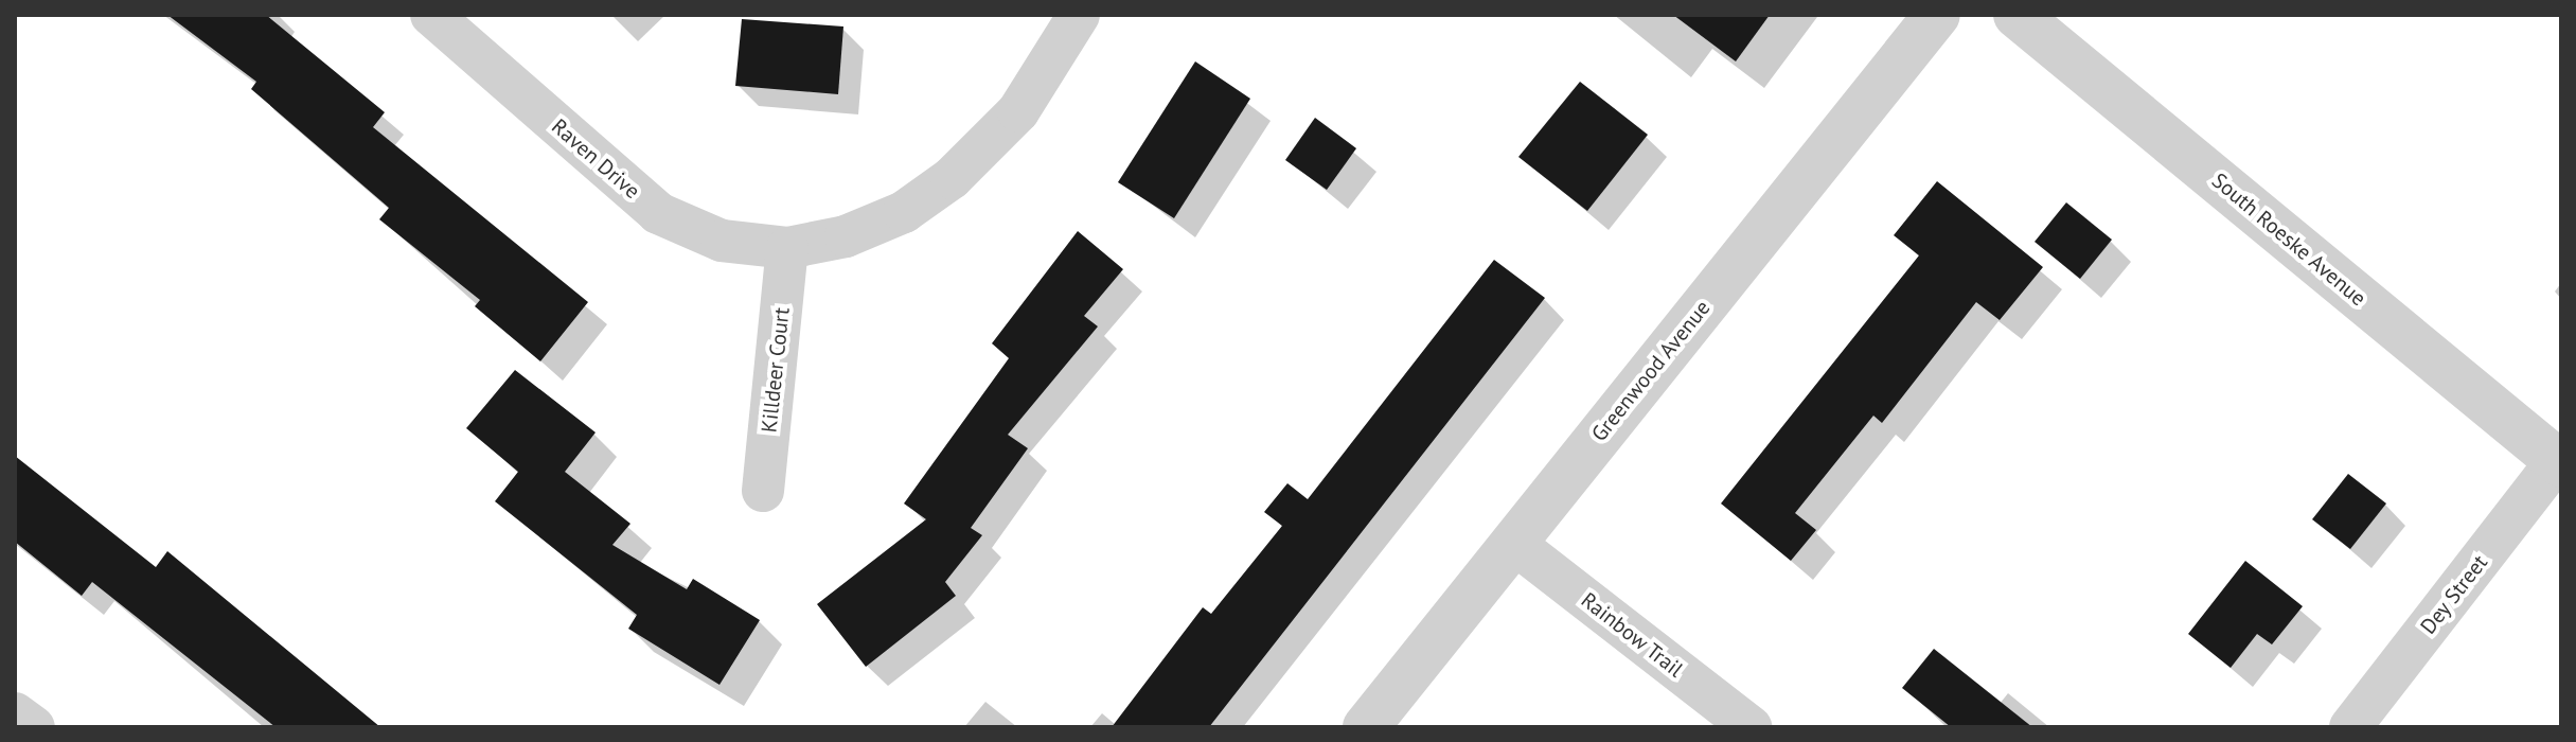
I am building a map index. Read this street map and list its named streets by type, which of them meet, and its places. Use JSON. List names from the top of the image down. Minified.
{"streets":{"street":["Raven Drive","South Roeske Avenue","Killdeer Court","Greenwood Avenue","Dey Street","Rainbow Trail"]},"crossings":[["Raven Drive","Killdeer Court"],["South Roeske Avenue","Dey Street"],["Greenwood Avenue","Rainbow Trail"]]}
